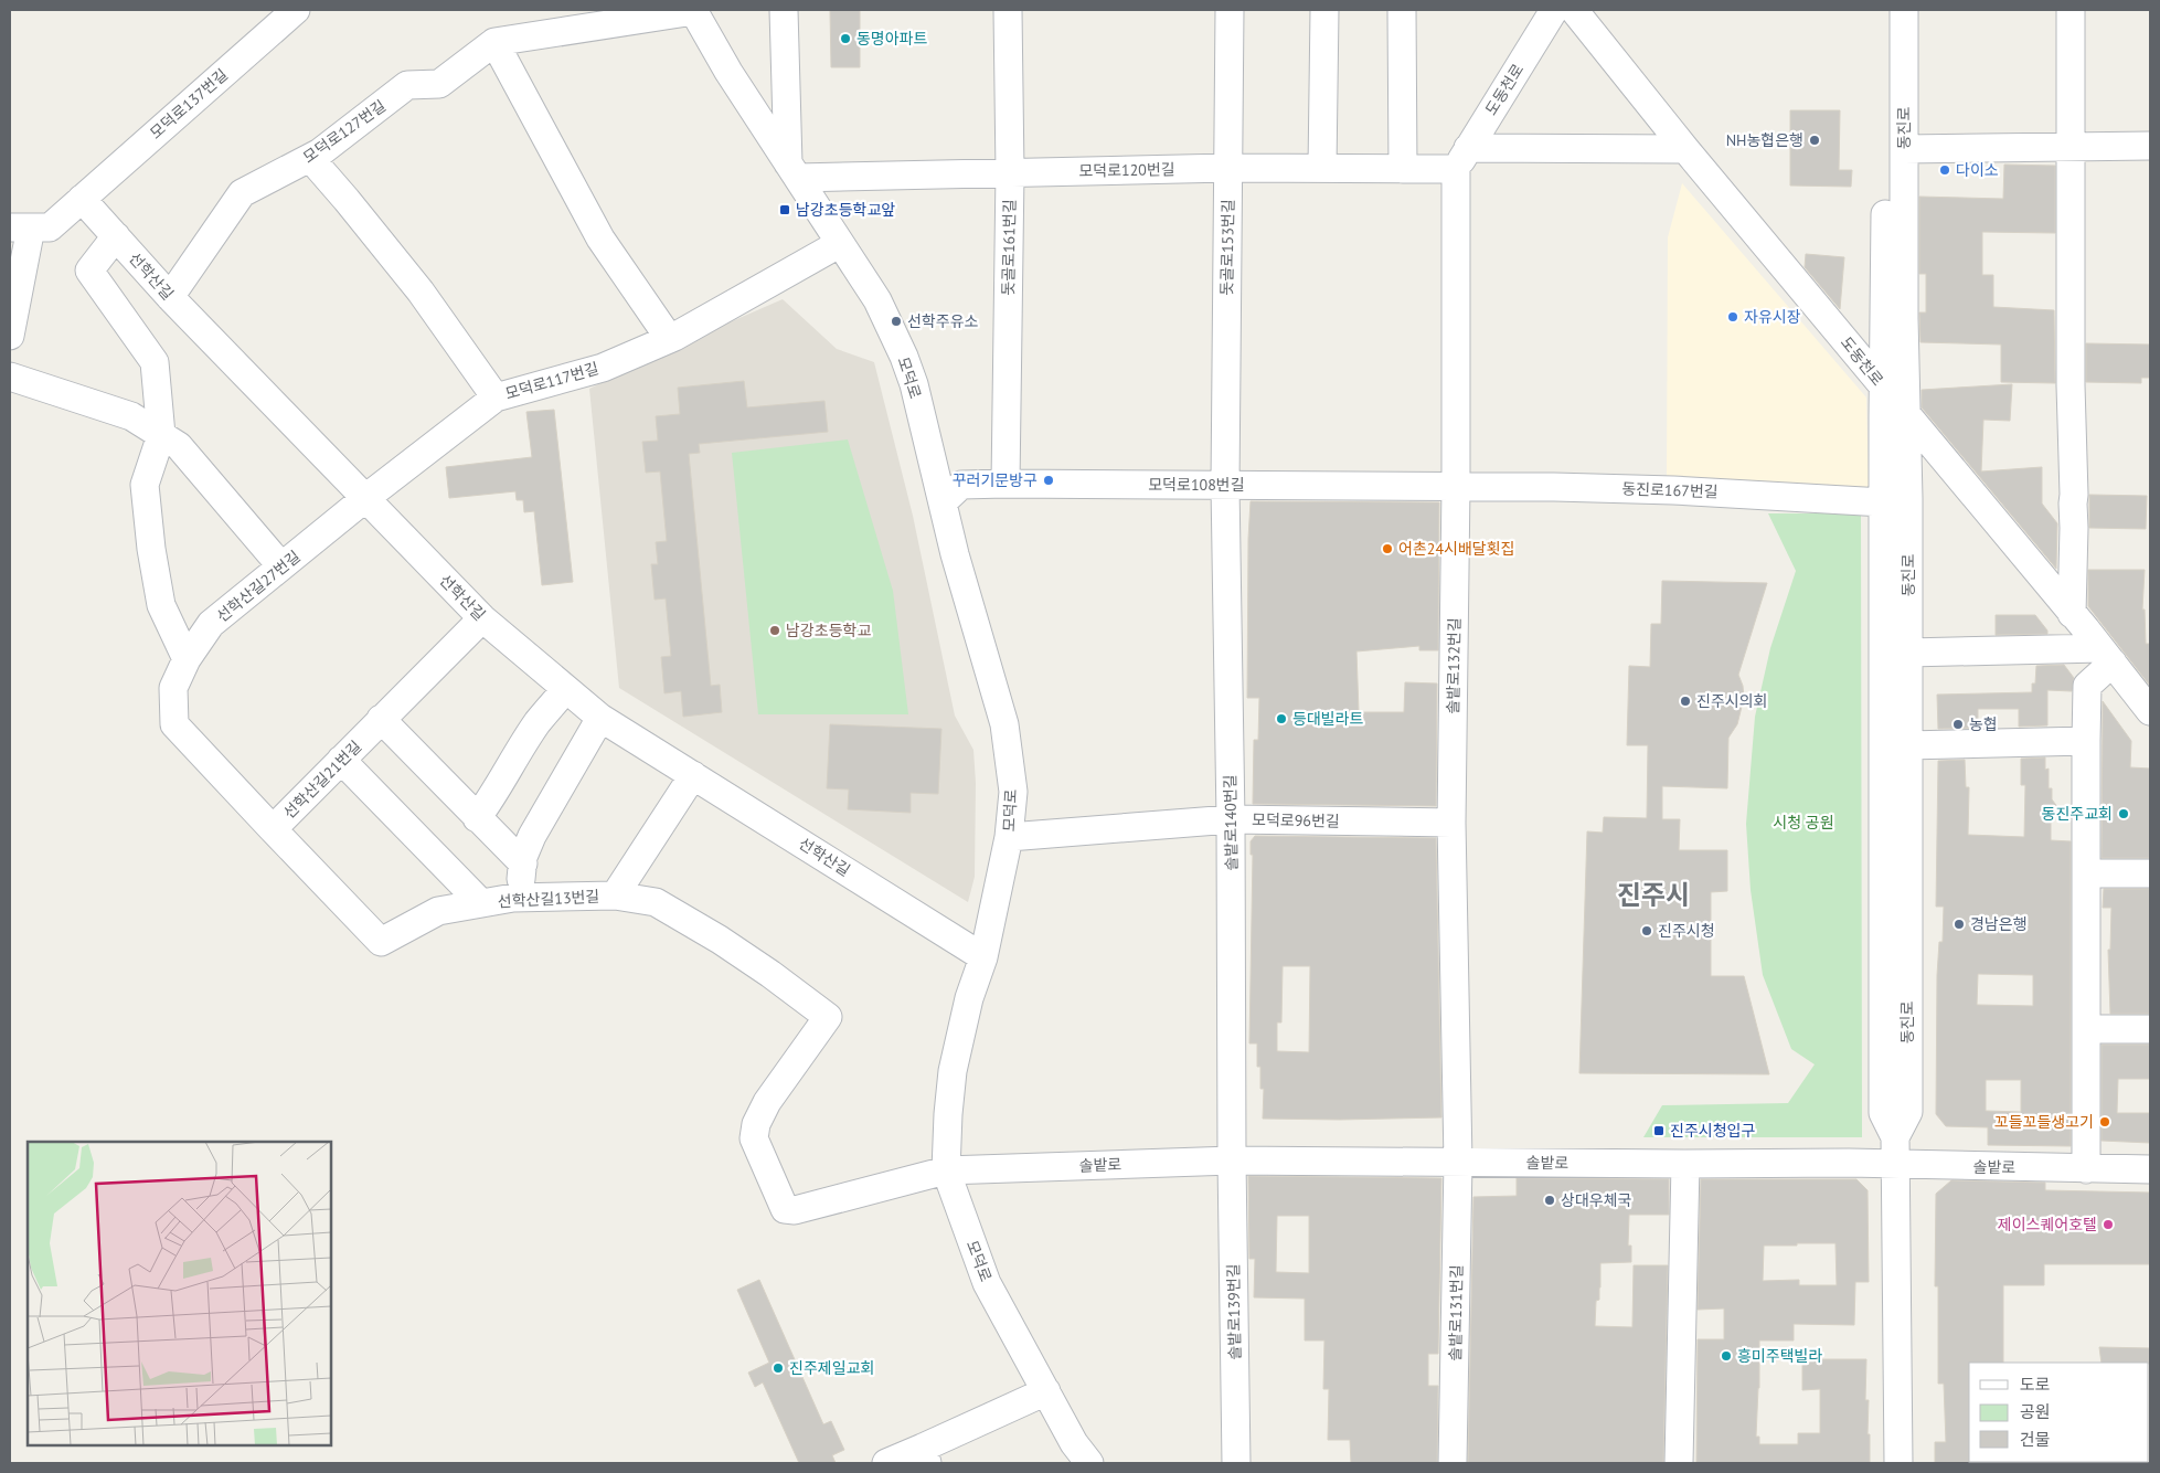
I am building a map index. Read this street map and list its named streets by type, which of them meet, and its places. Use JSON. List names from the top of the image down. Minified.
{"streets":{"street":["도동천로","모덕로137번길","동진로","모덕로127번길","모덕로120번길","돗골로161번길","돗골로153번길","선학산길","모덕로","모덕로117번길","모덕로108번길","동진로167번길","선학산길27번길","솔밭로132번길","선학산길21번길","모덕로96번길","솔밭로140번길","선학산길13번길","솔밭로","솔밭로139번길","솔밭로131번길"]},"crossings":[["도동천로","동진로"],["도동천로","모덕로120번길"],["도동천로","솔밭로132번길"],["모덕로137번길","선학산길"],["동진로","동진로167번길"],["동진로","솔밭로"],["모덕로127번길","선학산길"],["모덕로127번길","모덕로"],["모덕로120번길","돗골로161번길"],["모덕로120번길","돗골로153번길"],["모덕로120번길","모덕로"],["모덕로120번길","솔밭로132번길"],["돗골로161번길","모덕로108번길"],["돗골로153번길","모덕로108번길"],["돗골로153번길","솔밭로140번길"],["선학산길","모덕로"],["선학산길","모덕로117번길"],["선학산길","선학산길27번길"],["선학산길","선학산길21번길"],["선학산길","선학산길13번길"],["모덕로","모덕로117번길"],["모덕로","모덕로108번길"],["모덕로","모덕로96번길"],["모덕로","솔밭로"],["모덕로117번길","선학산길27번길"],["모덕로108번길","동진로167번길"],["모덕로108번길","솔밭로132번길"],["모덕로108번길","솔밭로140번길"],["동진로167번길","솔밭로132번길"],["선학산길27번길","선학산길21번길"],["솔밭로132번길","모덕로96번길"],["솔밭로132번길","솔밭로"],["솔밭로132번길","솔밭로131번길"],["선학산길21번길","선학산길13번길"],["모덕로96번길","솔밭로140번길"],["솔밭로140번길","솔밭로"],["솔밭로140번길","솔밭로139번길"],["선학산길13번길","솔밭로"],["솔밭로","솔밭로139번길"],["솔밭로","솔밭로131번길"]],"districts":["진주시"],"parks":["시청 공원"],"places":{"other":["동명아파트","NH농협은행","다이소","자유시장","선학주유소","꾸러기문방구","어촌24시배달횟집","남강초등학교","진주시의회","등대빌라트","농협","동진주교회","경남은행","진주시청","꼬들꼬들생고기","상대우체국","제이스퀘어호텔","흥미주택빌라","진주제일교회"],"transit":["남강초등학교앞","진주시청입구"]},"legend":["도로","공원","건물"]}
